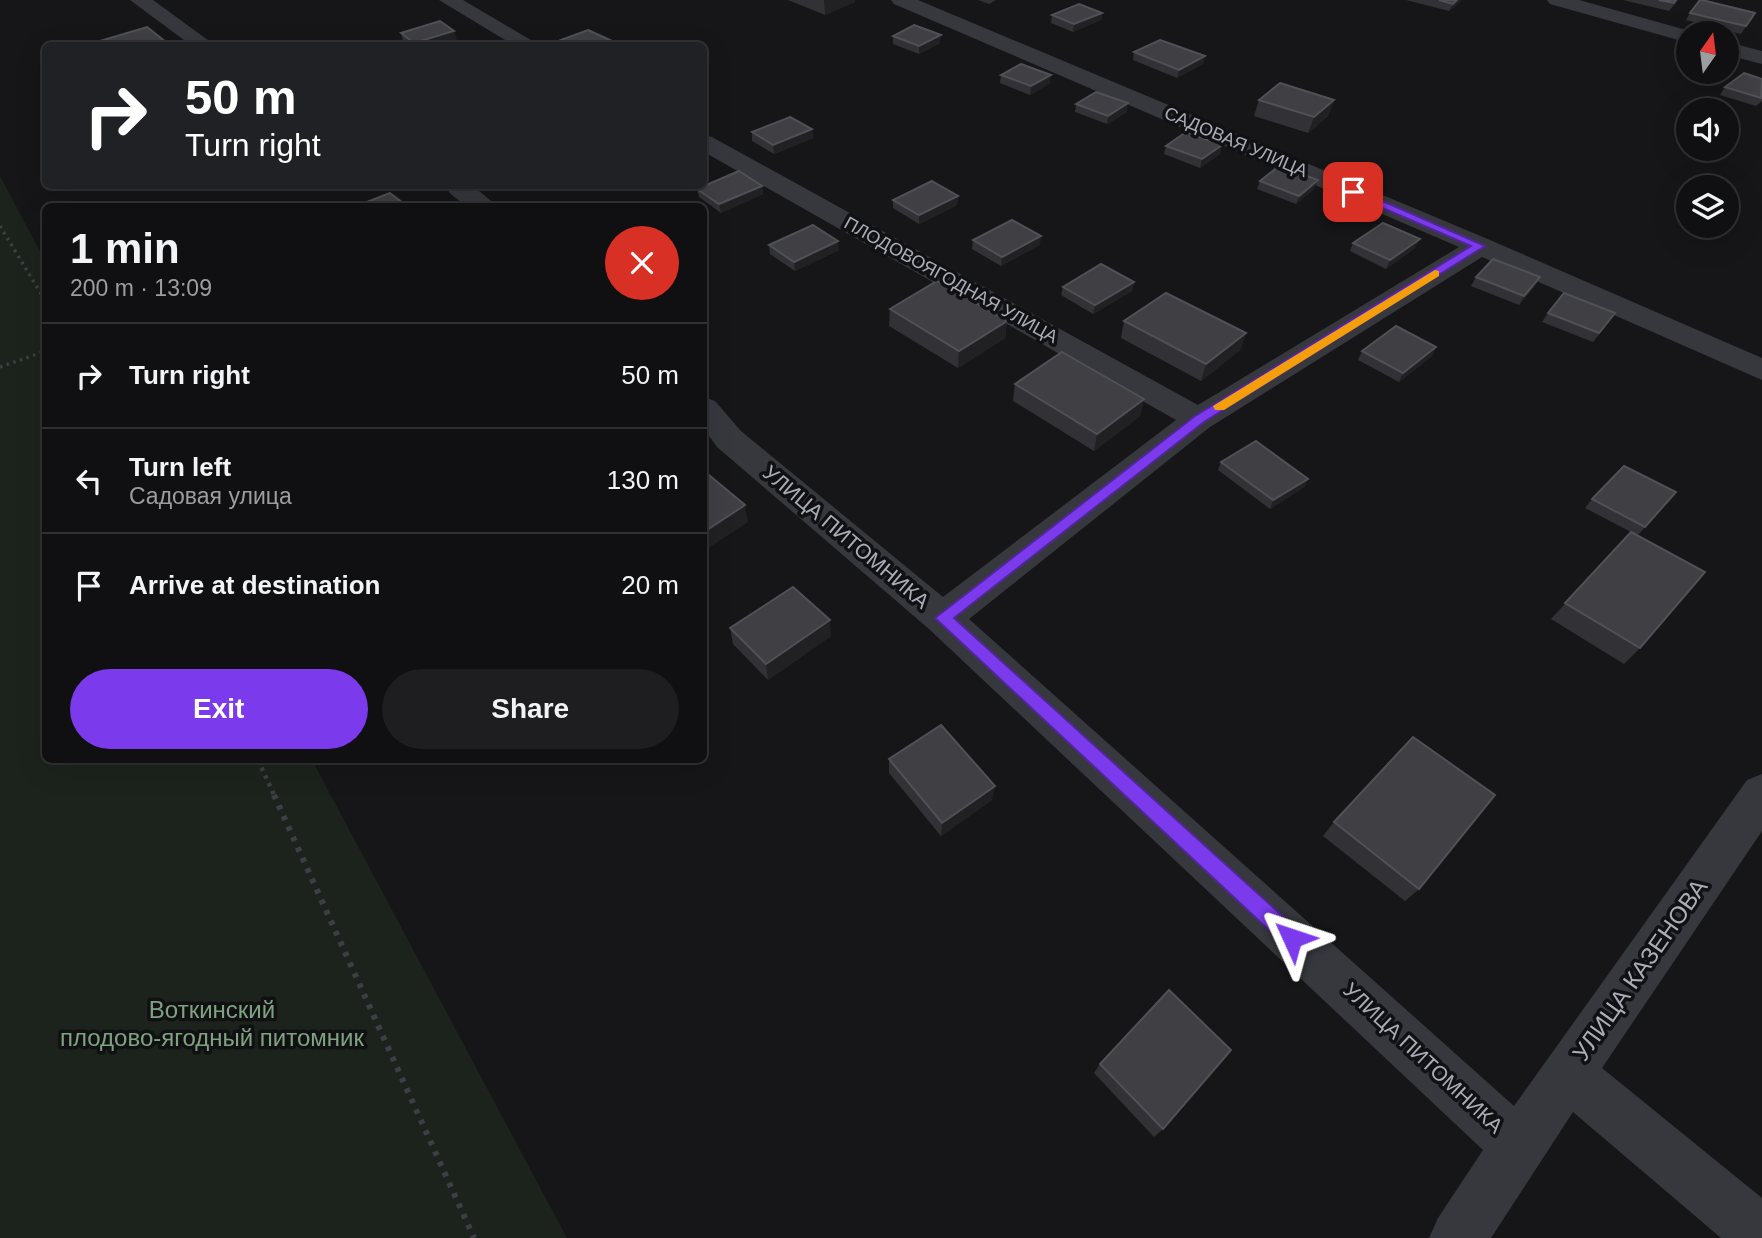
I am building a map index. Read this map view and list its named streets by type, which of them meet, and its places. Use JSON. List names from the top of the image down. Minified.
{"streets":{"street":["САДОВАЯ УЛИЦА","ПЛОДОВОЯГОДНАЯ УЛИЦА","УЛИЦА ПИТОМНИКА","УЛИЦА КАЗЕНОВА"]},"crossings":[["УЛИЦА ПИТОМНИКА","УЛИЦА КАЗЕНОВА"]],"parks":["Воткинский плодово-ягодный питомник"],"north":"top","page":{"turn":["50 m","Turn right"],"heading":["1 min","200 m · 13:09"],"list":[{"name":"Turn right","value":"50 m"},{"name":"Turn left","note":"Садовая улица","value":"130 m"},{"name":"Arrive at destination","value":"20 m"}],"buttons":["Exit","Share"]}}
